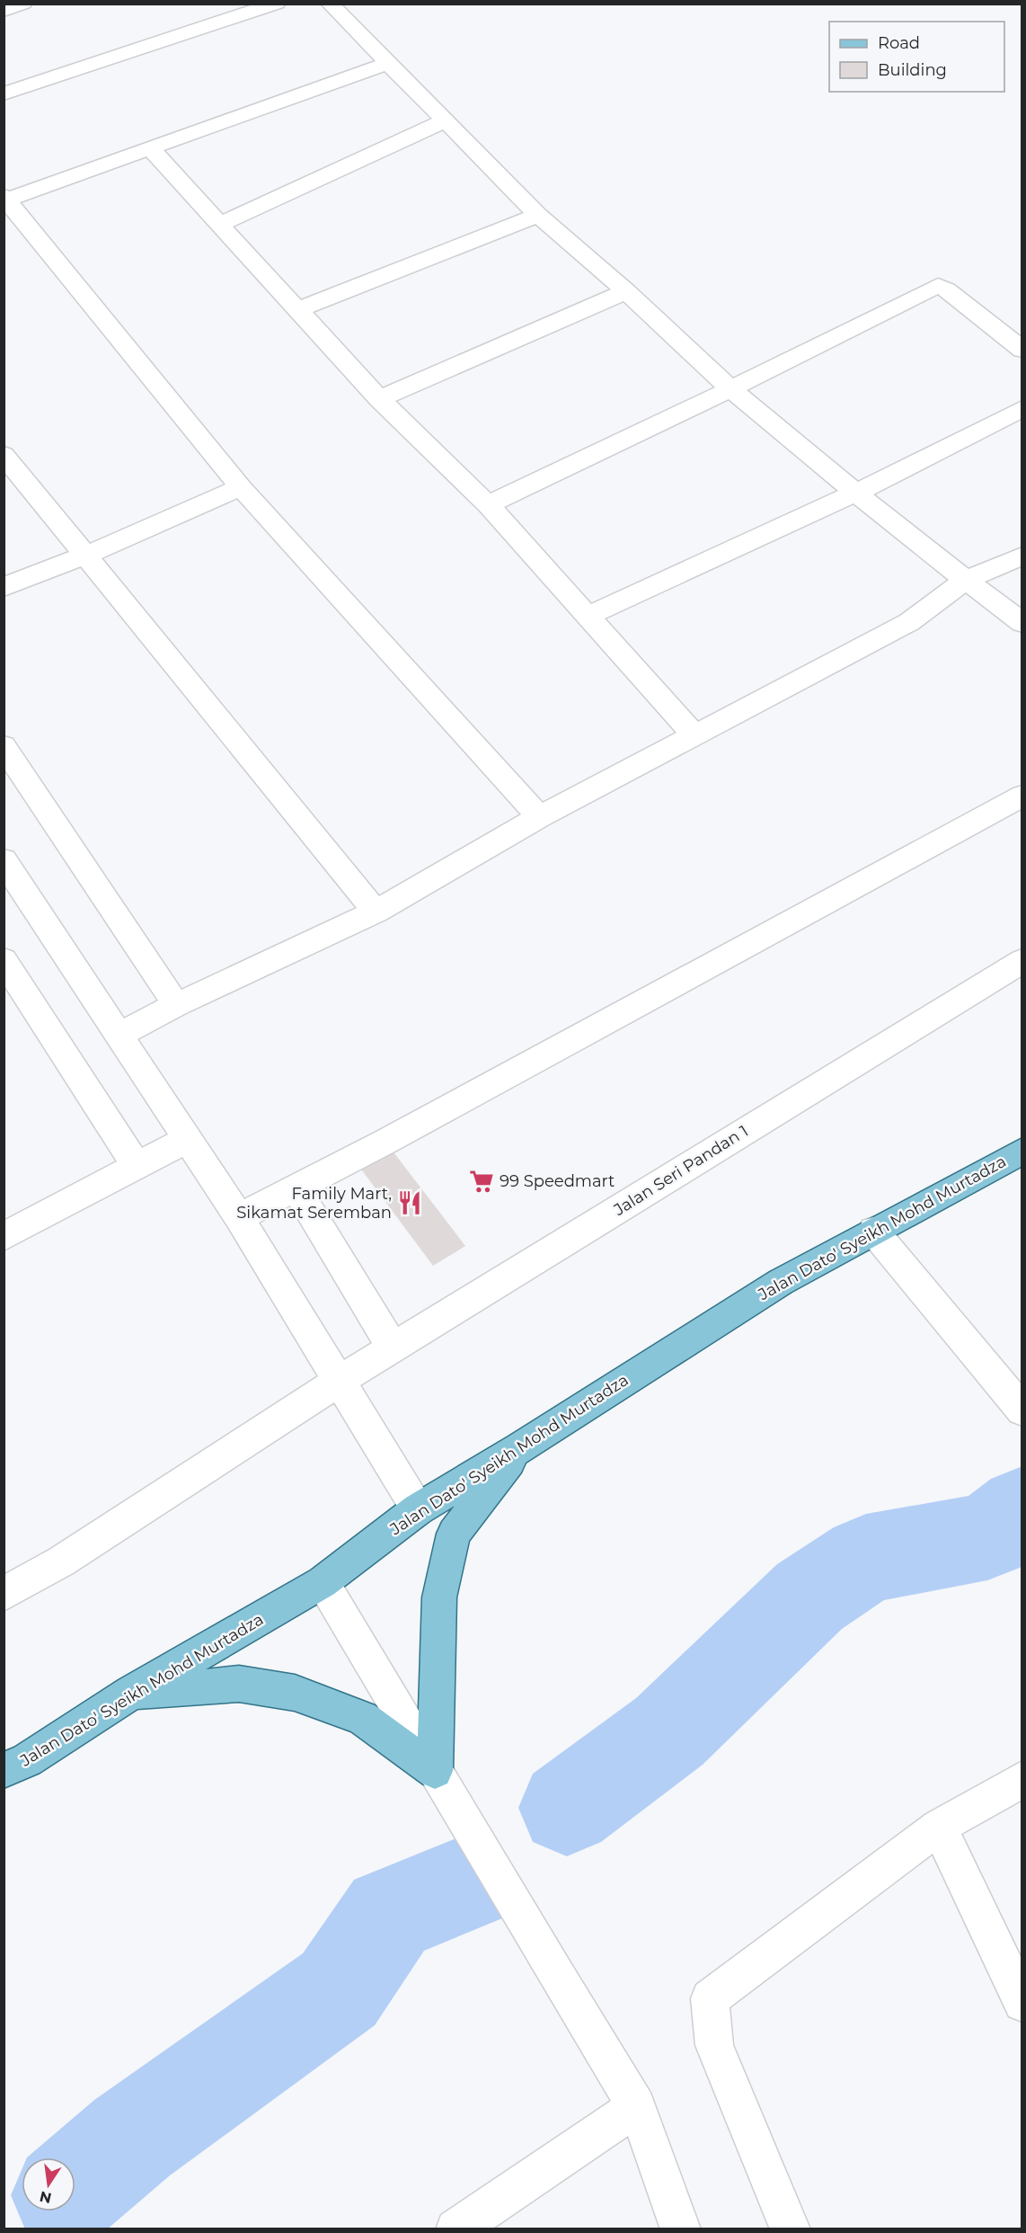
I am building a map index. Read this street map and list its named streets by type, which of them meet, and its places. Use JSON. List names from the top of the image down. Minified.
{"streets":{"main road":["Jalan Dato' Syeikh Mohd Murtadza"],"street":["Jalan Seri Pandan 1"]},"places":{"supermarket":["99 Speedmart"],"restaurant":["Family Mart, Sikamat Seremban"]},"legend":["Road","Building"],"north":"bottom"}
